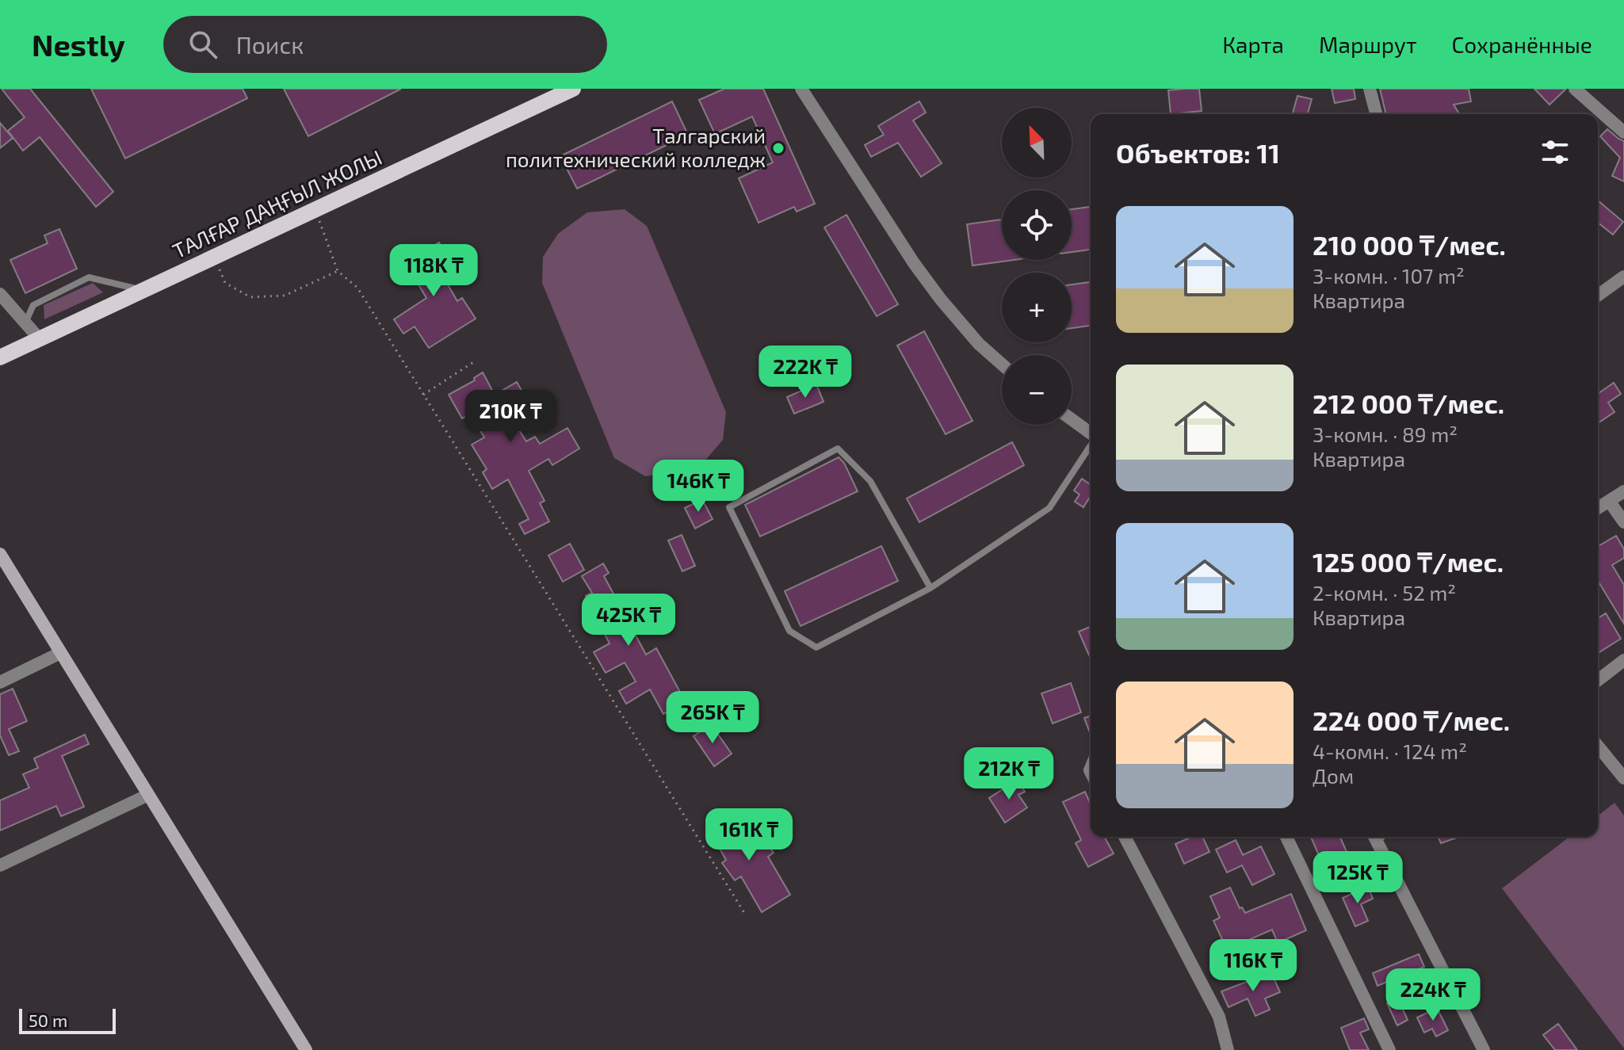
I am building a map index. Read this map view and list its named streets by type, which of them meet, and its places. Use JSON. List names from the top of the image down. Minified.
{"streets":{"main road":["ТАЛҒАР ДАҢҒЫЛ ЖОЛЫ"]},"places":["Талгарский политехнический колледж"],"scale_bar":"50 m","north":"top left","page":{"header":"Nestly","search":"Поиск","nav":["Карта","Маршрут","Сохранённые"],"map_buttons":["+","−"],"heading":"Объектов: 11","list":[{"name":"210 000 ₸/мес.","note":"3-комн. · 107 m² · Квартира"},{"name":"212 000 ₸/мес.","note":"3-комн. · 89 m² · Квартира"},{"name":"125 000 ₸/мес.","note":"2-комн. · 52 m² · Квартира"},{"name":"224 000 ₸/мес.","note":"4-комн. · 124 m² · Дом"}],"price":["118K ₸","222K ₸","210K ₸","146K ₸","425K ₸","265K ₸","212K ₸","161K ₸","125K ₸","116K ₸","224K ₸"],"scale":"50 m"}}
